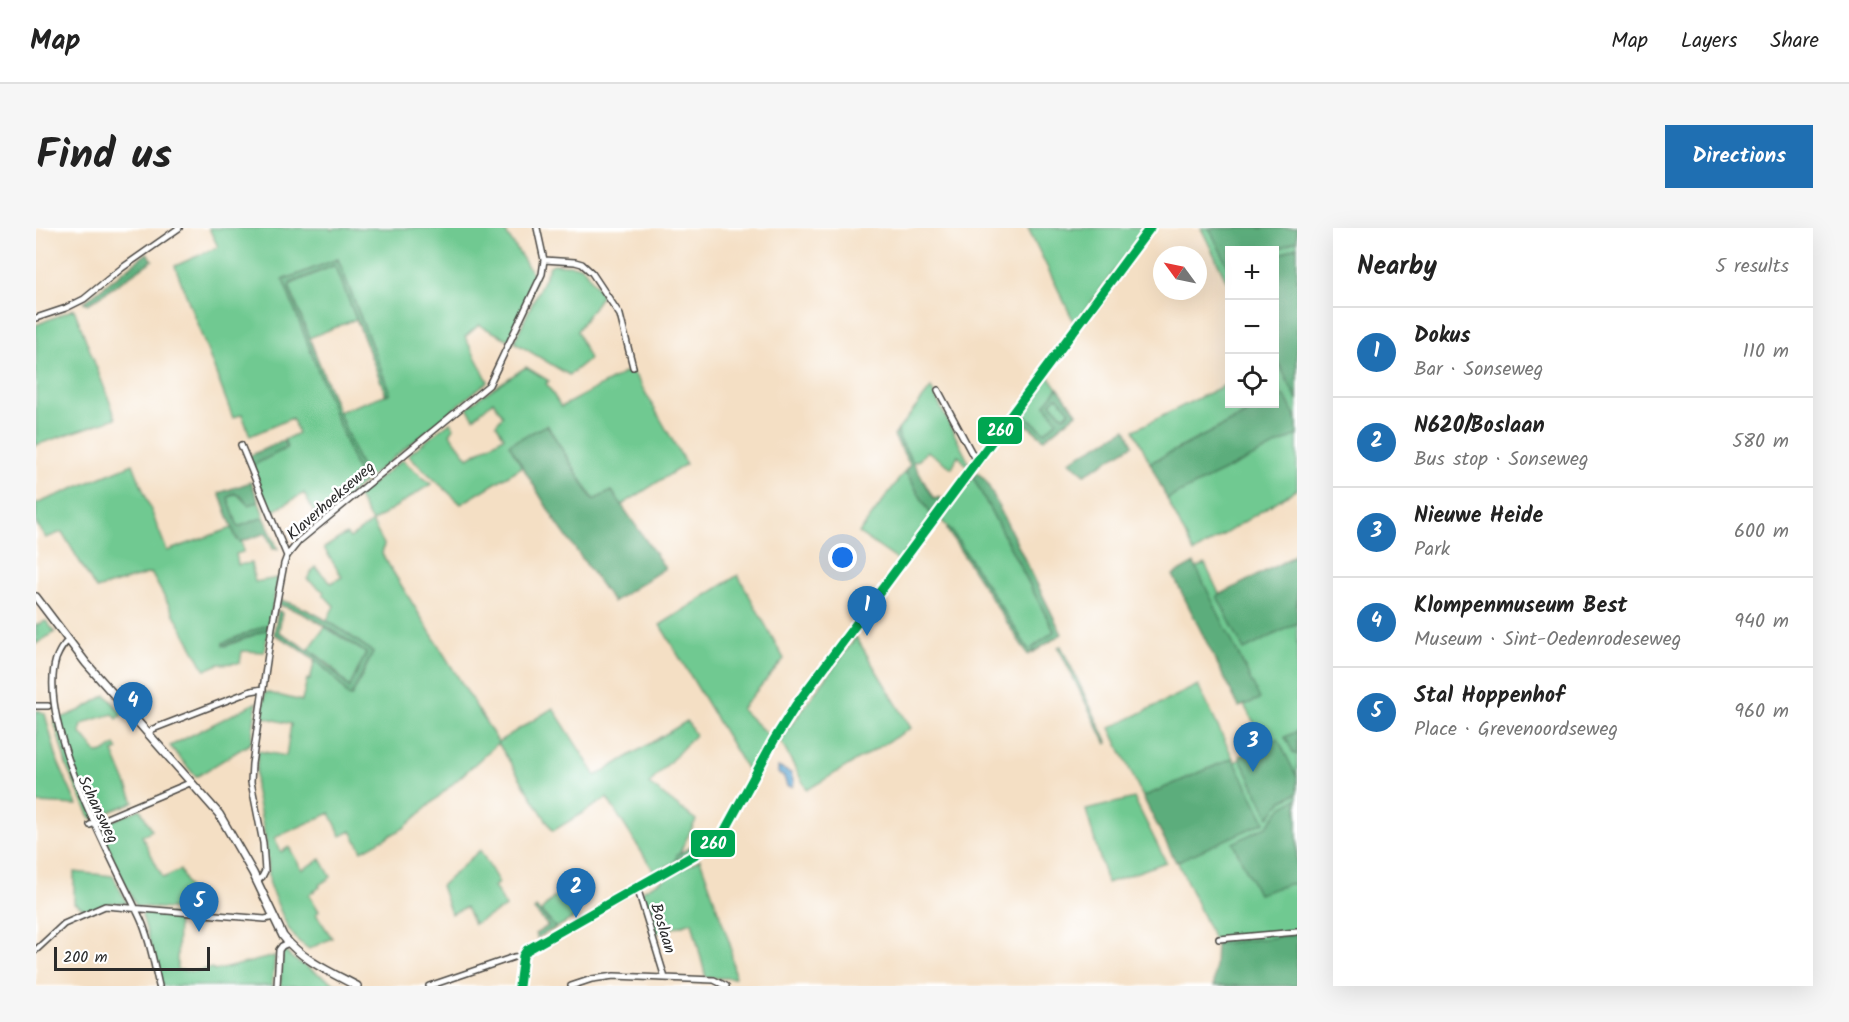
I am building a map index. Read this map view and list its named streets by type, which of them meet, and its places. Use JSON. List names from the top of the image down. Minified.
{"streets":{"street":["Klaverhoekseweg","Schansweg","Boslaan"]},"lines":["transit line 260"],"scale_bar":"200 m","north":"top left","page":{"header":"Map","nav":["Map","Layers","Share"],"title":"Find us","buttons":"Directions","heading":["Nearby","5 results"],"map_buttons":["+","−"],"list":[{"mark":"1","name":"Dokus","note":"Bar · Sonseweg","value":"110 m"},{"mark":"2","name":"N620/Boslaan","note":"Bus stop · Sonseweg","value":"580 m"},{"mark":"3","name":"Nieuwe Heide","note":"Park","value":"600 m"},{"mark":"4","name":"Klompenmuseum Best","note":"Museum · Sint-Oedenrodeseweg","value":"940 m"},{"mark":"5","name":"Stal Hoppenhof","note":"Place · Grevenoordseweg","value":"960 m"}],"pins":["1","4","3","2","5"],"scale":"200 m"}}
